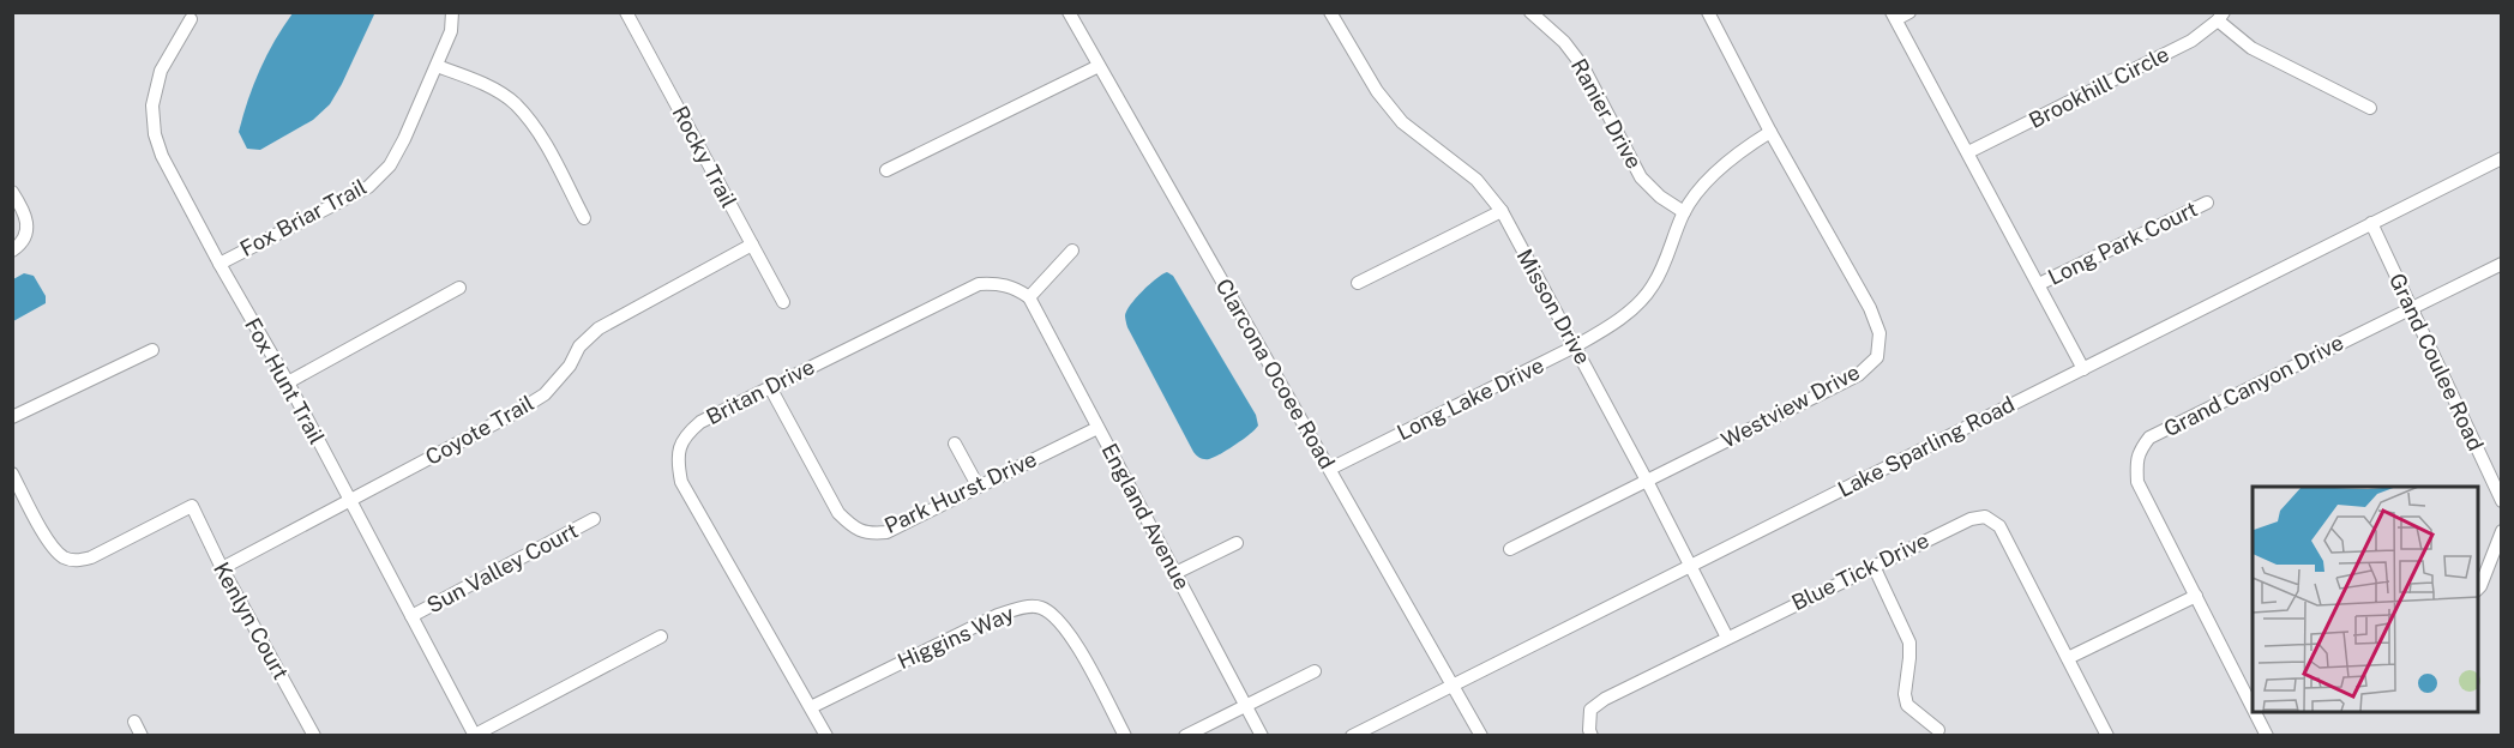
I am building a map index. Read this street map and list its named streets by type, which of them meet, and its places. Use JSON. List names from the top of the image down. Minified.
{"streets":{"street":["Brookhill Circle","Ranier Drive","Rocky Trail","Fox Briar Trail","Long Park Court","Misson Drive","Grand Coulee Road","Clarcona Ocoee Road","Fox Hunt Trail","Grand Canyon Drive","Britan Drive","Long Lake Drive","Westview Drive","Coyote Trail","Lake Sparling Road","Park Hurst Drive","England Avenue","Sun Valley Court","Blue Tick Drive","Kenlyn Court","Higgins Way"]},"crossings":[["Ranier Drive","Long Lake Drive"],["Rocky Trail","Coyote Trail"],["Fox Briar Trail","Fox Hunt Trail"],["Misson Drive","Long Lake Drive"],["Misson Drive","Westview Drive"],["Misson Drive","Lake Sparling Road"],["Misson Drive","Blue Tick Drive"],["Grand Coulee Road","Grand Canyon Drive"],["Grand Coulee Road","Lake Sparling Road"],["Clarcona Ocoee Road","Long Lake Drive"],["Clarcona Ocoee Road","Lake Sparling Road"],["Fox Hunt Trail","Coyote Trail"],["Fox Hunt Trail","Sun Valley Court"],["Britan Drive","Park Hurst Drive"],["Britan Drive","England Avenue"],["Britan Drive","Higgins Way"],["Long Lake Drive","Westview Drive"],["Coyote Trail","Kenlyn Court"],["Park Hurst Drive","England Avenue"]]}
